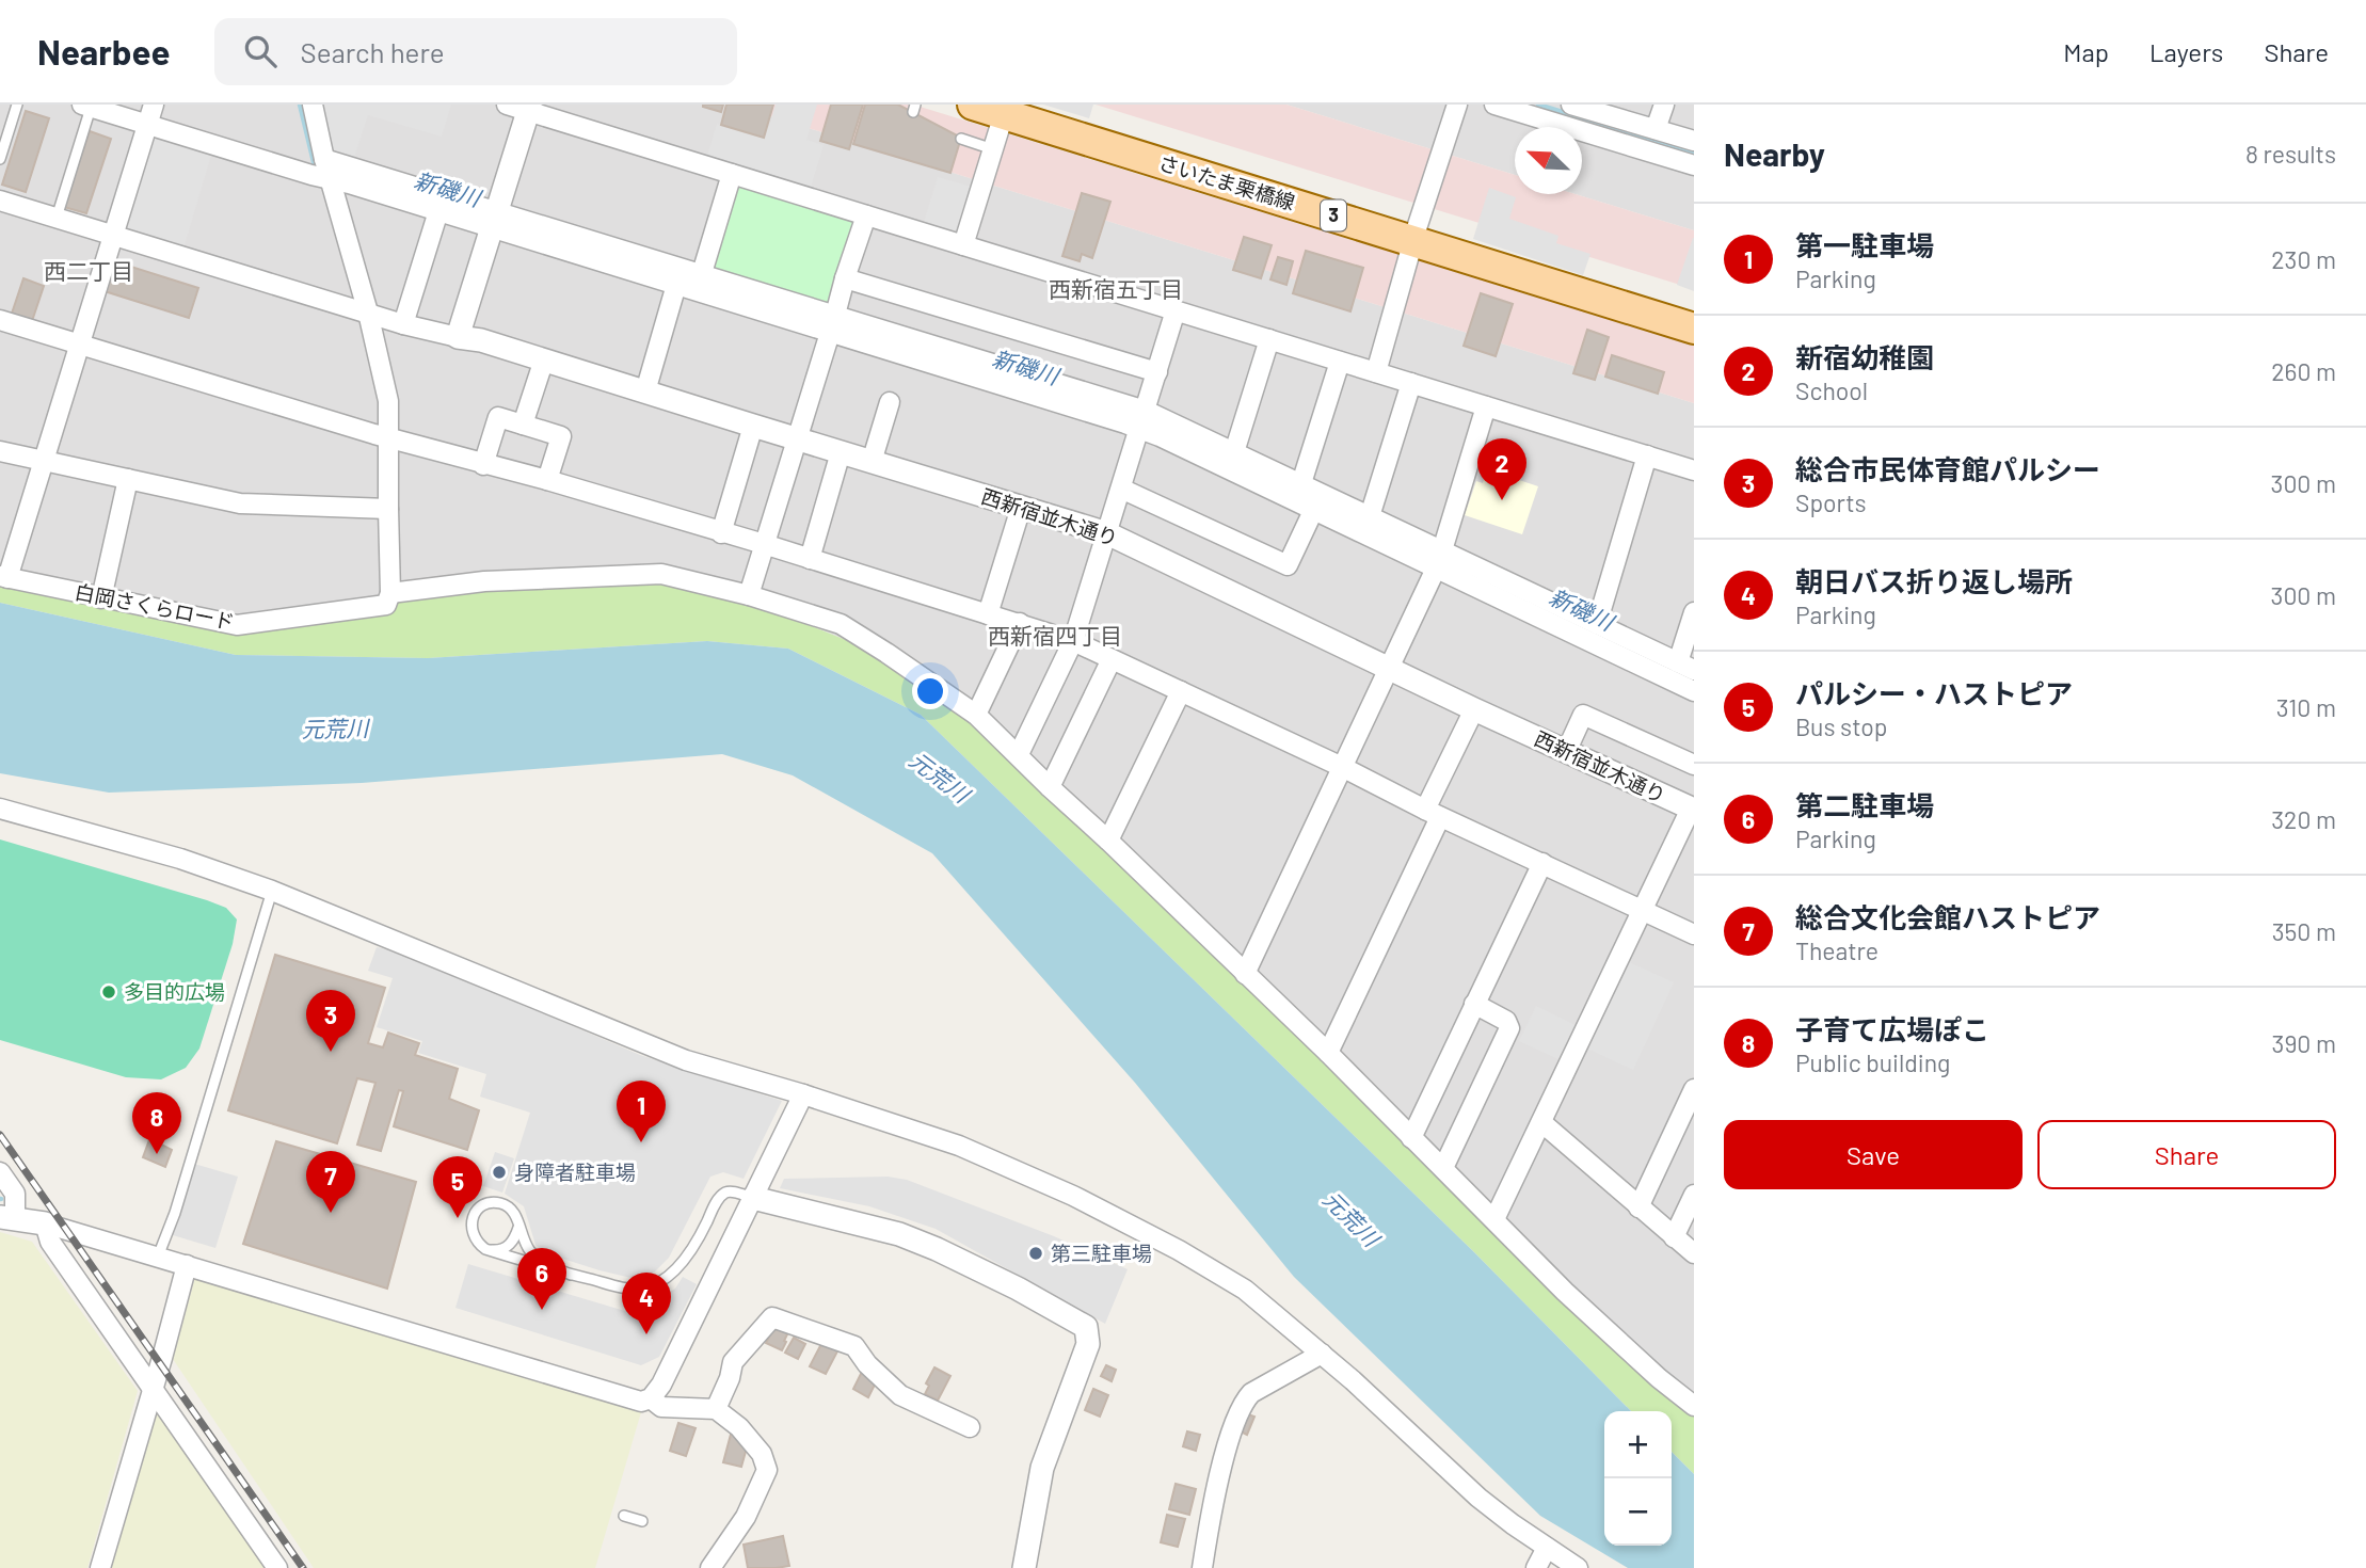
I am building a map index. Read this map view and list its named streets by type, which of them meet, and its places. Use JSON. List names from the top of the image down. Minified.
{"streets":{"main road":["さいたま栗橋線","3"],"street":["西新宿並木通り","白岡さくらロード"]},"districts":["西二丁目","西新宿五丁目","西新宿四丁目"],"water":["新磯川","元荒川"],"places":["多目的広場","身障者駐車場","第三駐車場"],"north":"top left","page":{"header":"Nearbee","search":"Search here","nav":["Map","Layers","Share"],"heading":["Nearby","8 results"],"list":[{"mark":"1","name":"第一駐車場","note":"Parking","value":"230 m"},{"mark":"2","name":"新宿幼稚園","note":"School","value":"260 m"},{"mark":"3","name":"総合市民体育館パルシー","note":"Sports","value":"300 m"},{"mark":"4","name":"朝日バス折り返し場所","note":"Parking","value":"300 m"},{"mark":"5","name":"パルシー・ハストピア","note":"Bus stop","value":"310 m"},{"mark":"6","name":"第二駐車場","note":"Parking","value":"320 m"},{"mark":"7","name":"総合文化会館ハストピア","note":"Theatre","value":"350 m"},{"mark":"8","name":"子育て広場ぽこ","note":"Public building","value":"390 m"}],"pins":["2","3","1","8","7","5","6","4"],"buttons":["Save","Share"],"map_buttons":["+","−"]}}
